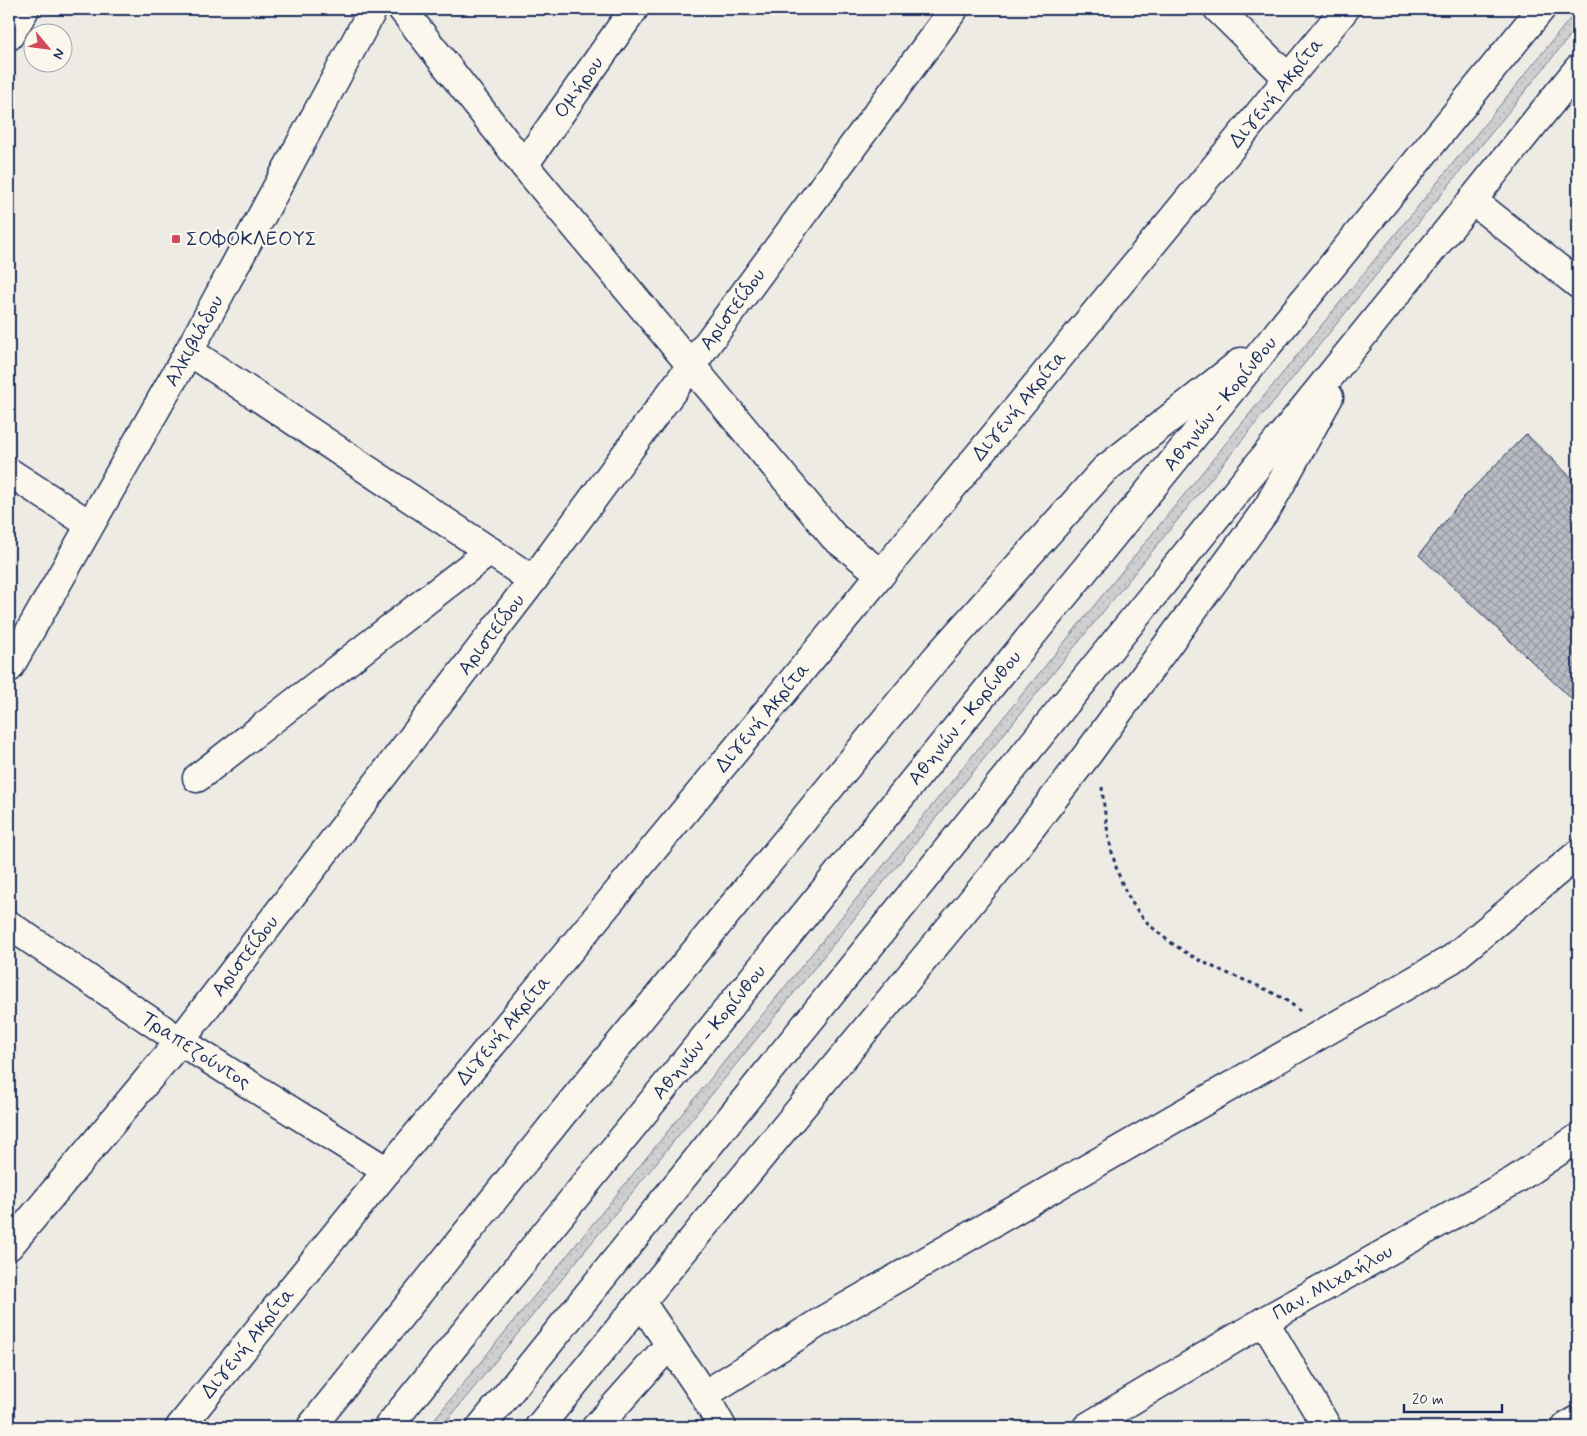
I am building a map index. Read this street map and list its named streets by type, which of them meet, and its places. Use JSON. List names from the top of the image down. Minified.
{"streets":{"main road":["Ομήρου","Διγενή Ακρίτα","Αριστείδου","Αλκιβιάδου","Αθηνών - Κορίνθου","Τραπεζούντος","Παν. Μιχαήλου"]},"crossings":[["Διγενή Ακρίτα","Τραπεζούντος"],["Αριστείδου","Τραπεζούντος"]],"places":{"transit":["ΣΟΦΟΚΛΕΟΥΣ"]},"scale_bar":"20 m","north":"bottom right"}
